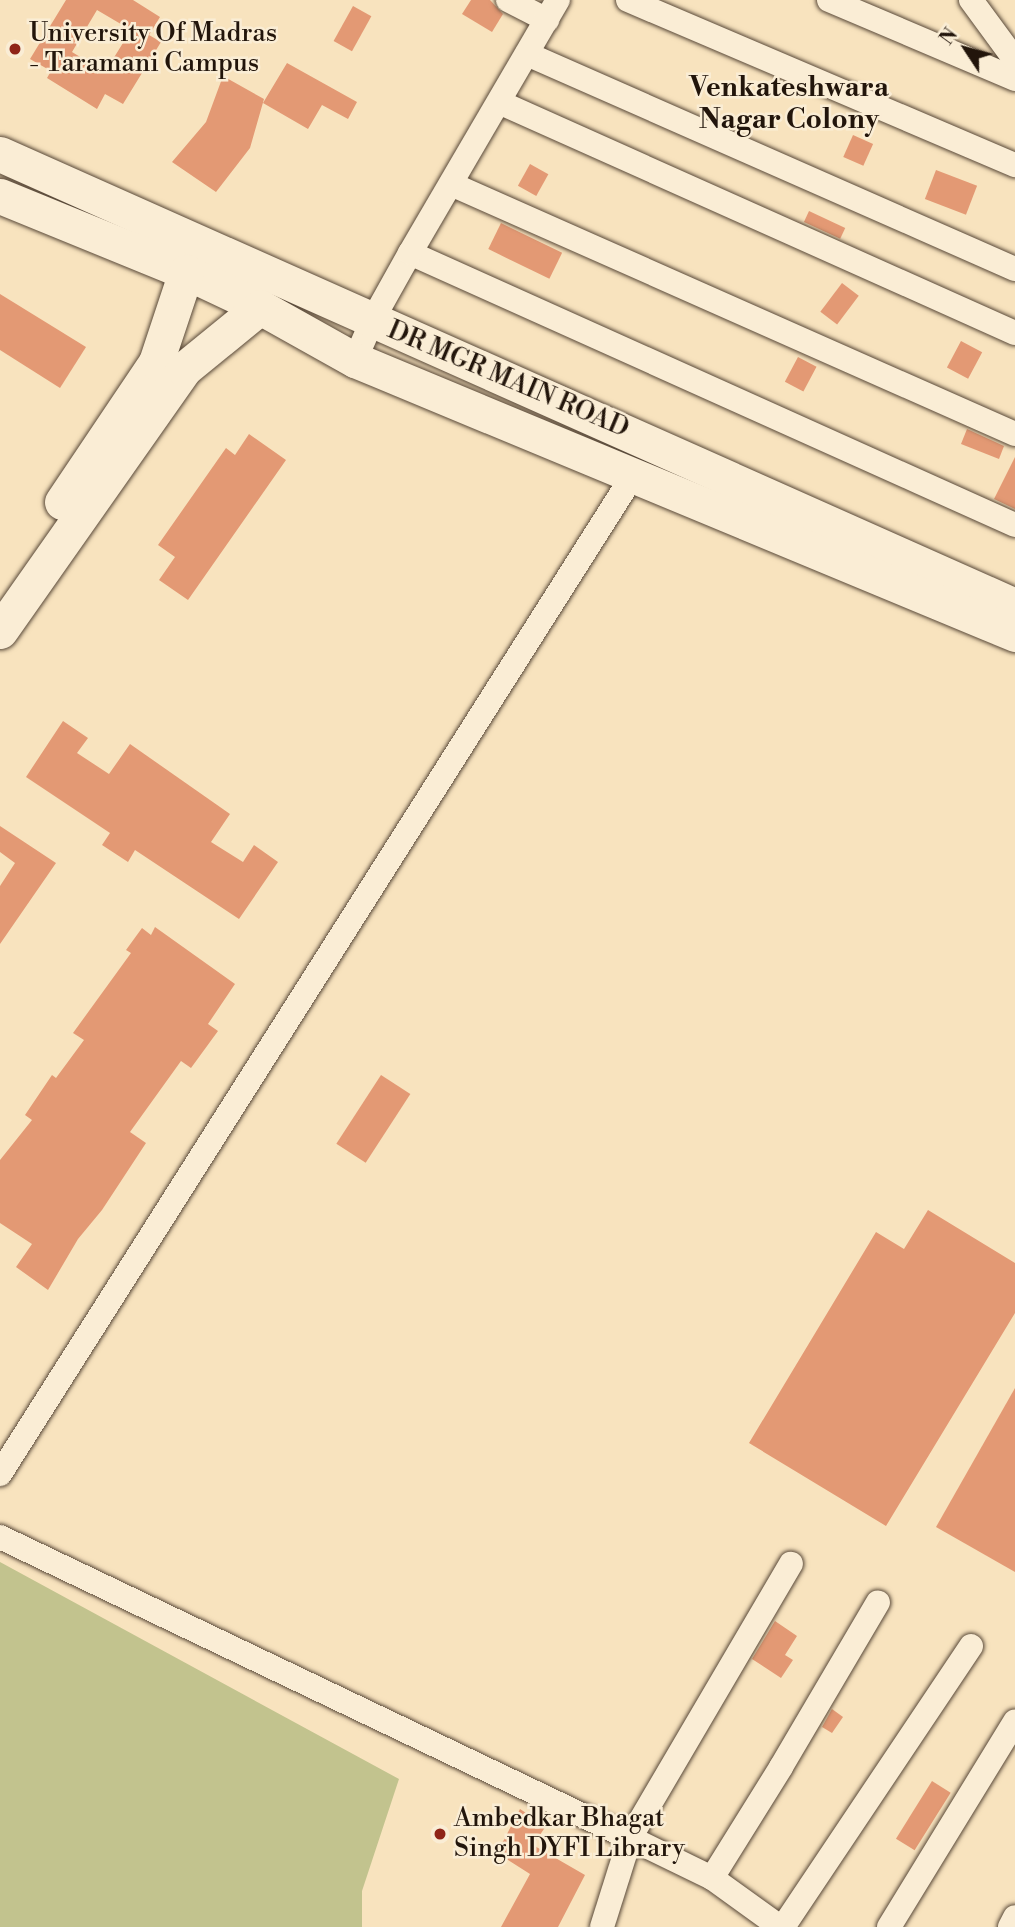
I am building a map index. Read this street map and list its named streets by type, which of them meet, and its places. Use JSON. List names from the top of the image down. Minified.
{"streets":{"main road":["DR MGR MAIN ROAD"]},"districts":["Venkateshwara Nagar Colony"],"places":["University Of Madras - Taramani Campus","Ambedkar Bhagat Singh DYFI Library"],"north":"top left"}
